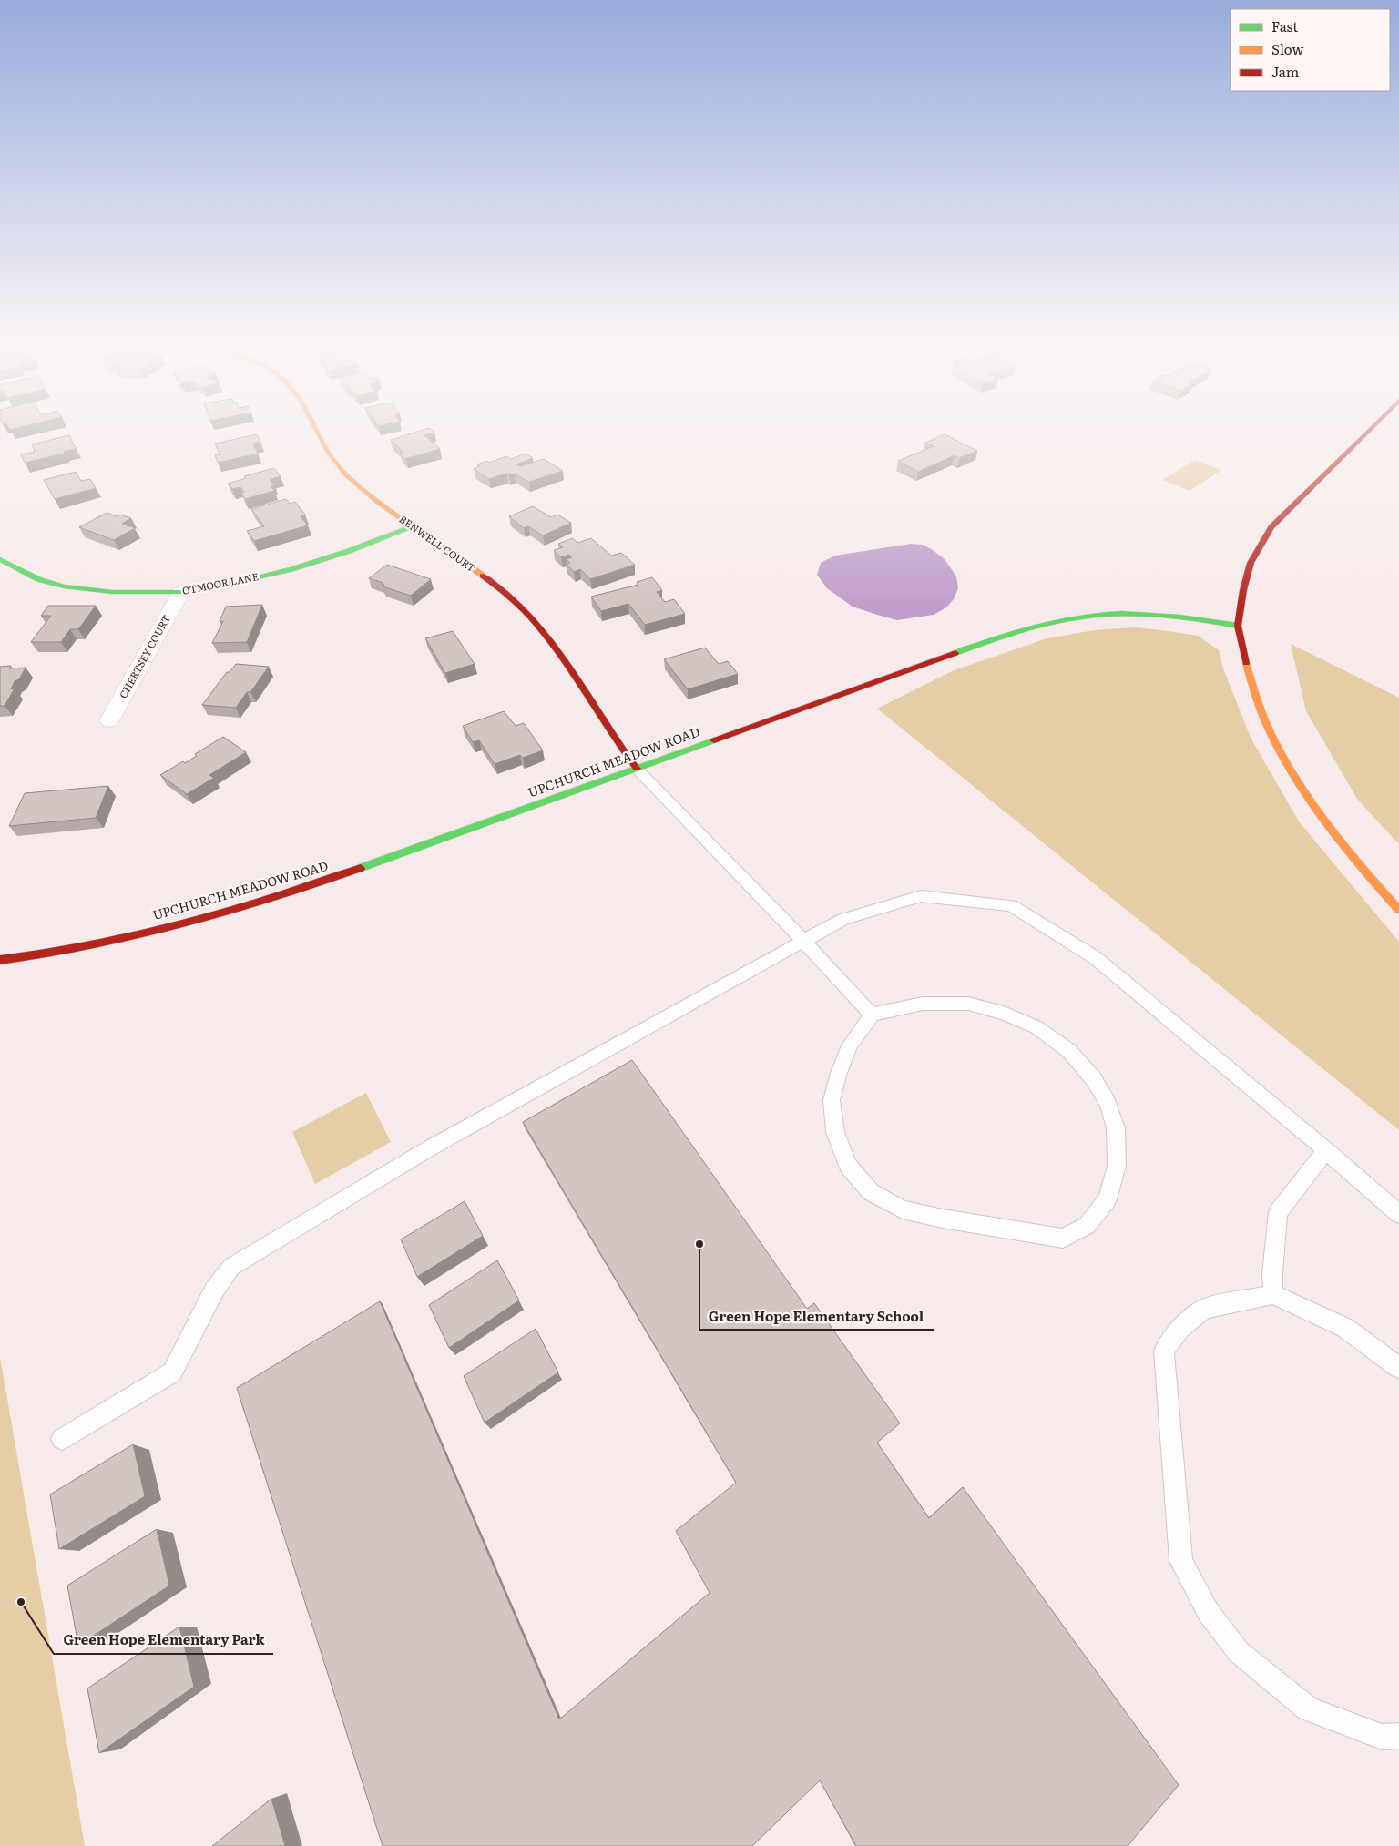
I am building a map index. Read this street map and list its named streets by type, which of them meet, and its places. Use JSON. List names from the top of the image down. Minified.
{"streets":{"street":["BENWELL COURT","OTMOOR LANE","CHERTSEY COURT","UPCHURCH MEADOW ROAD"]},"crossings":[["BENWELL COURT","OTMOOR LANE"],["BENWELL COURT","UPCHURCH MEADOW ROAD"],["OTMOOR LANE","CHERTSEY COURT"]],"places":["Green Hope Elementary School","Green Hope Elementary Park"],"legend":["Fast","Slow","Jam"]}
